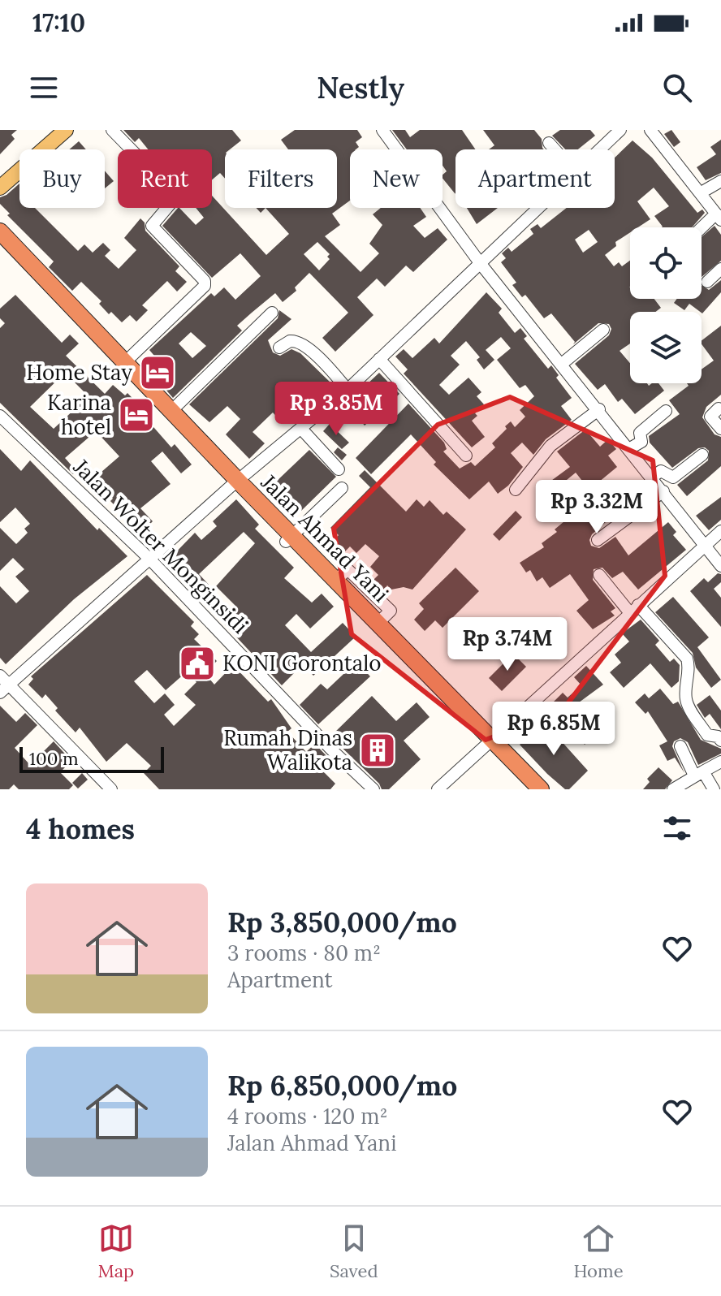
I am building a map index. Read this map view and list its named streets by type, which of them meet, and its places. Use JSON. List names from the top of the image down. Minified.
{"streets":{"highway":["Jalan Ahmad Yani"],"street":["Jalan Wolter Monginsidi"]},"places":{"hotel":["Home Stay","Karina hotel"],"public building":["KONI Gorontalo"],"building":["Rumah Dinas Walikota"]},"scale_bar":"100 m","page":{"status":"17:10","header":"Nestly","chip":["Buy","Rent","Filters","New","Apartment"],"price":["Rp 3.85M","Rp 3.32M","Rp 3.74M","Rp 6.85M"],"scale":"100 m","heading":"4 homes","list":[{"name":"Rp 3,850,000/mo","note":"3 rooms · 80 m² · Apartment"},{"name":"Rp 6,850,000/mo","note":"4 rooms · 120 m² · Jalan Ahmad Yani"}],"tabs":["Map","Saved","Home"]}}
